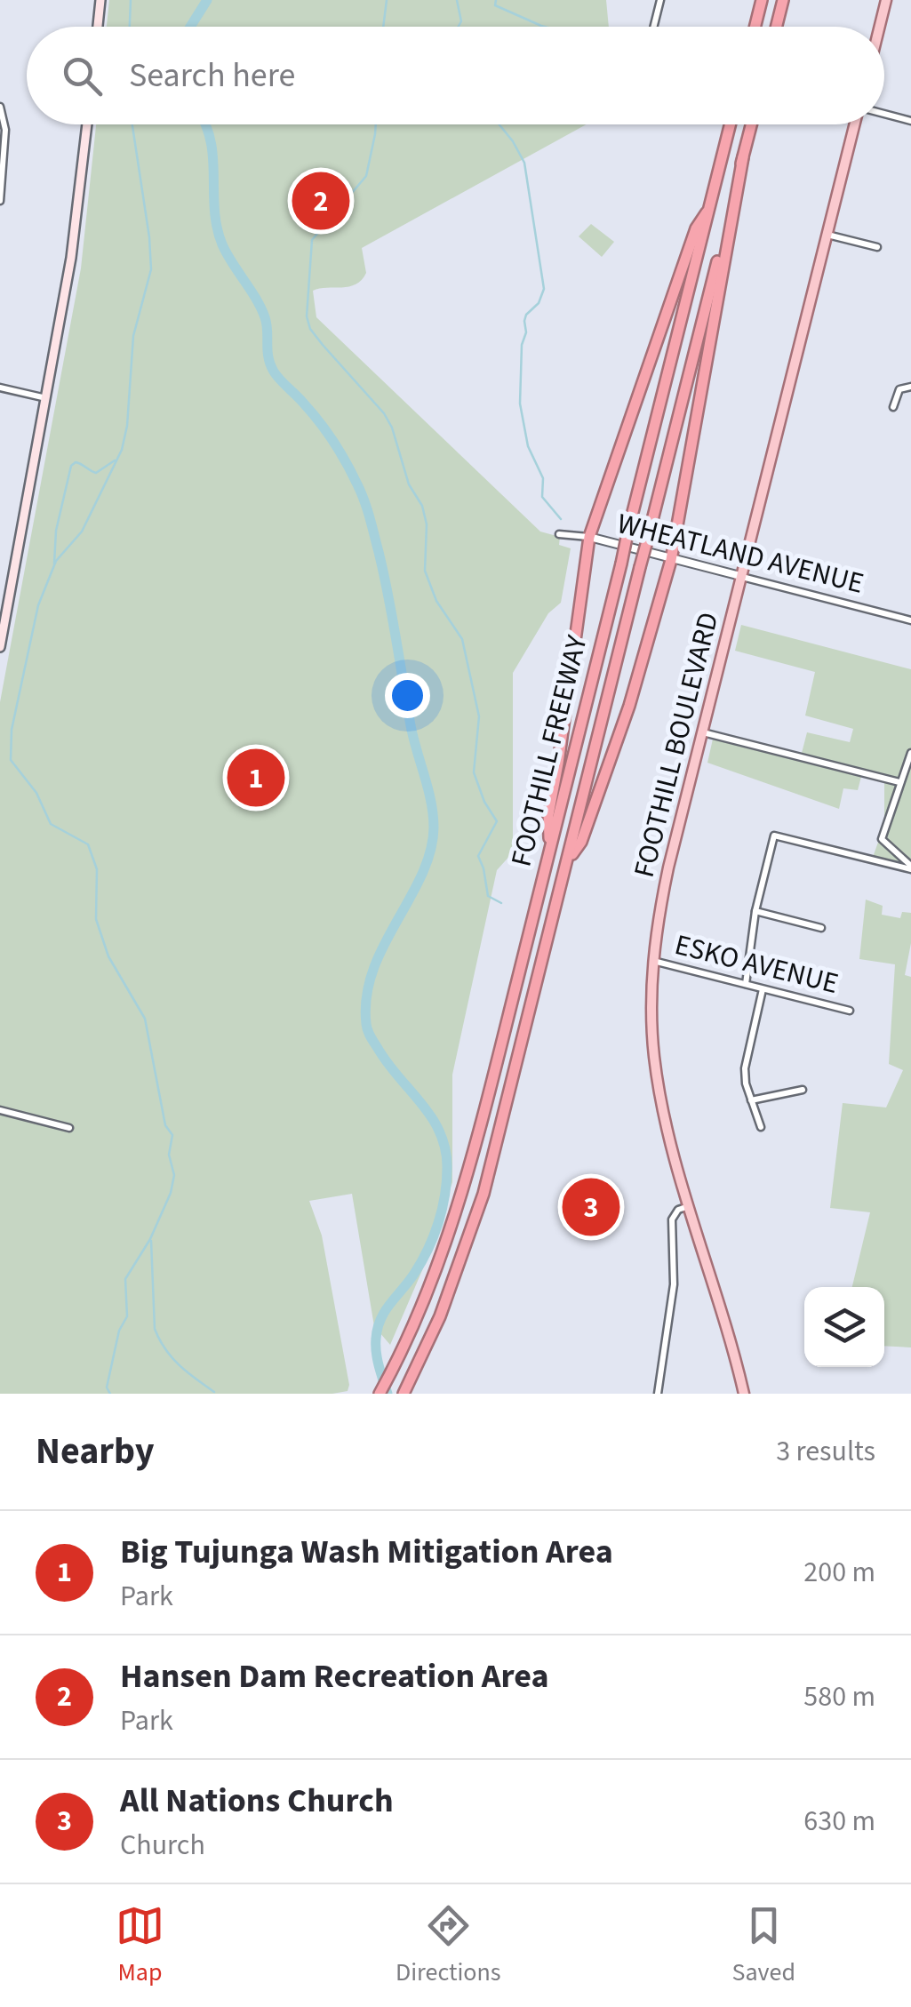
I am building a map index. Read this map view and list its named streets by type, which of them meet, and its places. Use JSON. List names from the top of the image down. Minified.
{"streets":{"highway":["FOOTHILL FREEWAY"],"main road":["FOOTHILL BOULEVARD"],"street":["WHEATLAND AVENUE","ESKO AVENUE"]},"crossings":[["WHEATLAND AVENUE","FOOTHILL BOULEVARD"],["FOOTHILL BOULEVARD","ESKO AVENUE"]],"page":{"search":"Search here","pins":["2","1","3"],"heading":["Nearby","3 results"],"list":[{"mark":"1","name":"Big Tujunga Wash Mitigation Area","note":"Park","value":"200 m"},{"mark":"2","name":"Hansen Dam Recreation Area","note":"Park","value":"580 m"},{"mark":"3","name":"All Nations Church","note":"Church","value":"630 m"}],"nav":["Map","Directions","Saved"]}}
